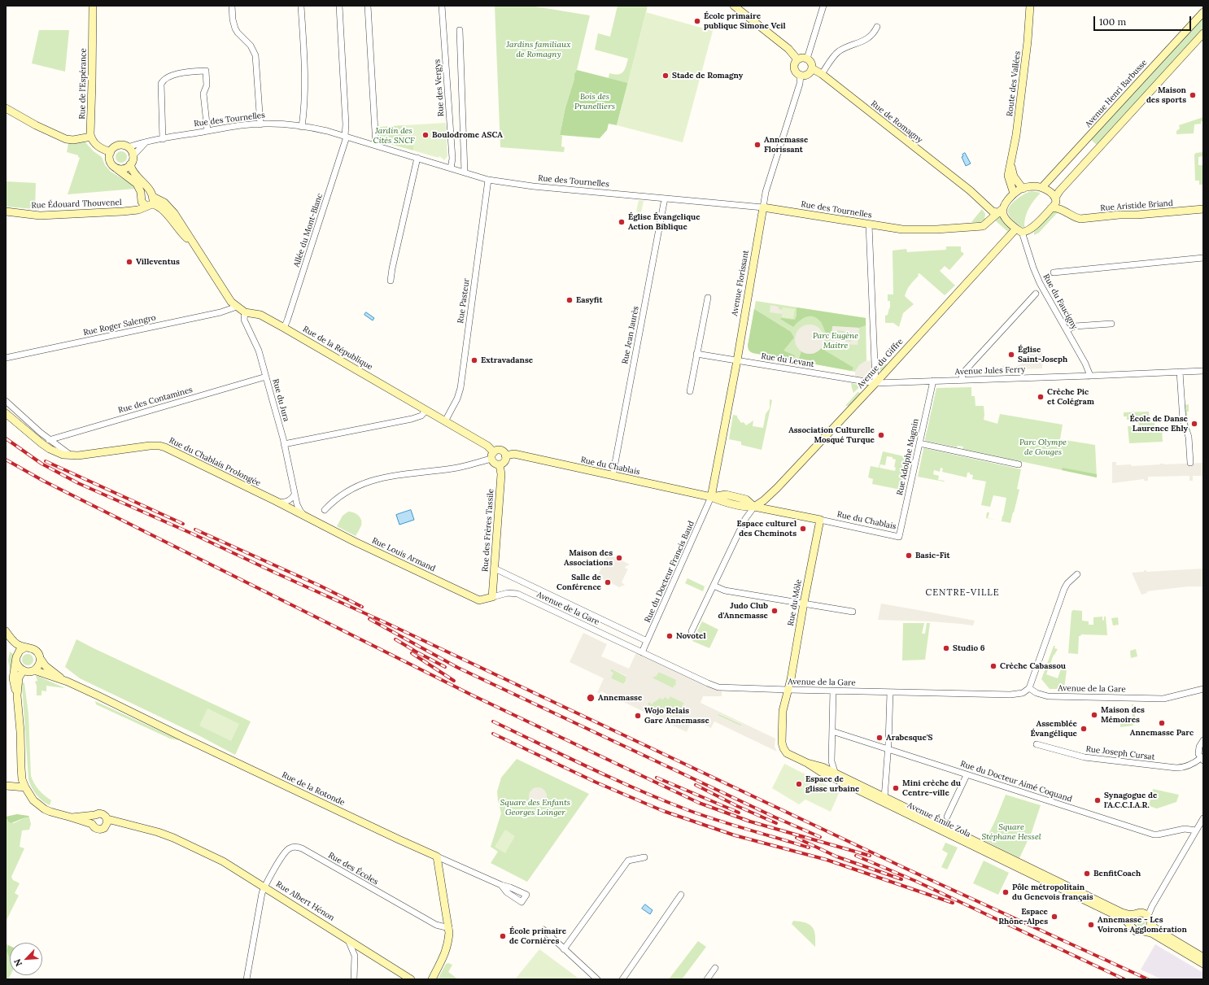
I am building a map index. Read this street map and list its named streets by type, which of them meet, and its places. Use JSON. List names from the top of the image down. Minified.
{"streets":{"street":["Rue de l'Espérance","Route des Vallées","Rue des Vergys","Avenue Henri Barbusse","Rue des Tournelles","Rue de Romagny","Rue Édouard Thouvenel","Rue Aristide Briand","Allée du Mont-Blanc","Avenue Florissant","Rue Pasteur","Rue du Faucigny","Rue Roger Salengro","Rue Jean Jaurès","Rue de la République","Rue du Levant","Avenue du Giffre","Avenue Jules Ferry","Rue des Contamines","Rue du Jura","Rue Adolphe Magnin","Rue du Chablais Prolongée","Rue du Chablais","Rue des Frères Tassile","Rue Louis Armand","Rue du Docteur Francis Baud","Rue du Môle","Avenue de la Gare","Rue Joseph Cursat","Rue du Docteur Aimé Coquand","Rue de la Rotonde","Avenue Émile Zola","Rue des Écoles","Rue Albert Hénon"]},"crossings":[["Route des Vallées","Avenue Henri Barbusse"],["Route des Vallées","Rue des Tournelles"],["Route des Vallées","Rue de Romagny"],["Route des Vallées","Rue Aristide Briand"],["Route des Vallées","Rue du Faucigny"],["Route des Vallées","Avenue du Giffre"],["Rue des Vergys","Rue des Tournelles"],["Avenue Henri Barbusse","Rue des Tournelles"],["Avenue Henri Barbusse","Rue de Romagny"],["Avenue Henri Barbusse","Rue Aristide Briand"],["Avenue Henri Barbusse","Rue du Faucigny"],["Avenue Henri Barbusse","Avenue du Giffre"],["Rue des Tournelles","Rue de Romagny"],["Rue des Tournelles","Rue Aristide Briand"],["Rue des Tournelles","Allée du Mont-Blanc"],["Rue des Tournelles","Avenue Florissant"],["Rue des Tournelles","Rue Pasteur"],["Rue des Tournelles","Rue du Faucigny"],["Rue des Tournelles","Rue Jean Jaurès"],["Rue des Tournelles","Rue de la République"],["Rue des Tournelles","Avenue du Giffre"],["Rue de Romagny","Rue Aristide Briand"],["Rue de Romagny","Avenue Florissant"],["Rue de Romagny","Rue du Faucigny"],["Rue de Romagny","Avenue du Giffre"],["Rue Édouard Thouvenel","Rue de la République"],["Rue Aristide Briand","Rue du Faucigny"],["Rue Aristide Briand","Avenue du Giffre"],["Allée du Mont-Blanc","Rue de la République"],["Avenue Florissant","Rue du Levant"],["Avenue Florissant","Rue du Chablais"],["Avenue Florissant","Rue du Docteur Francis Baud"],["Rue Pasteur","Rue de la République"],["Rue du Faucigny","Avenue du Giffre"],["Rue du Faucigny","Avenue Jules Ferry"],["Rue Roger Salengro","Rue de la République"],["Rue Jean Jaurès","Rue du Chablais"],["Rue de la République","Rue du Jura"],["Rue de la République","Rue du Chablais"],["Rue de la République","Rue des Frères Tassile"],["Rue du Levant","Avenue du Giffre"],["Rue du Levant","Avenue Jules Ferry"],["Avenue du Giffre","Avenue Jules Ferry"],["Avenue du Giffre","Rue du Chablais"],["Avenue Jules Ferry","Rue Adolphe Magnin"],["Rue des Contamines","Rue du Jura"],["Rue du Jura","Rue du Chablais Prolongée"],["Rue du Jura","Rue Louis Armand"],["Rue Adolphe Magnin","Rue du Chablais"],["Rue du Chablais Prolongée","Rue Louis Armand"],["Rue du Chablais","Rue des Frères Tassile"],["Rue du Chablais","Rue du Docteur Francis Baud"],["Rue du Chablais","Rue du Môle"],["Rue des Frères Tassile","Rue Louis Armand"],["Rue des Frères Tassile","Avenue de la Gare"],["Rue Louis Armand","Avenue de la Gare"],["Rue du Docteur Francis Baud","Avenue de la Gare"],["Rue du Môle","Avenue de la Gare"],["Rue du Môle","Avenue Émile Zola"],["Rue de la Rotonde","Rue Albert Hénon"],["Rue des Écoles","Rue Albert Hénon"]],"districts":["CENTRE-VILLE"],"parks":["Jardins familiaux de Romagny","Bois des Prunelliers","Jardin des Cités SNCF","Parc Eugène Maitre","Parc Olympe de Gouges","Square des Enfants Georges Loinger","Square Stéphane Hessel"],"places":["École primaire publique Simone Veil","Stade de Romagny","Maison des sports","Boulodrome ASCA","Annemasse Florissant","Église Évangelique Action Biblique","Villeventus","Easyfit","Église Saint-Joseph","Extravadanse","Crèche Pic et Colégram","École de Danse Laurence Ehly","Association Culturelle Mosqué Turque","Espace culturel des Cheminots","Basic-Fit","Maison des Associations","Salle de Conférence","Judo Club d'Annemasse","Novotel","Studio 6","Crèche Cabassou","Annemasse","Maison des Mémoires","Wojo Relais Gare Annemasse","Annemasse Parc","Assemblée Évangélique","Arabesque'S","Espace de glisse urbaine","Mini crèche du Centre-ville","Synagogue de l'A.C.C.I.A.R.","BenfitCoach","Pôle métropolitain du Genevois français","Espace Rhône-Alpes","Annemasse - Les Voirons Agglomération","École primaire de Cornières"],"scale_bar":"100 m","north":"bottom left"}
